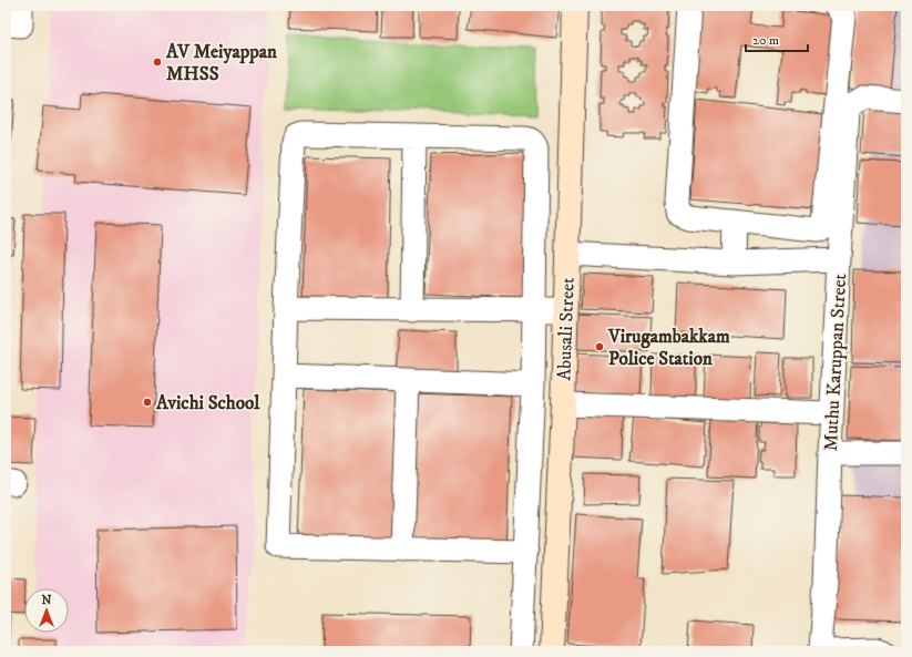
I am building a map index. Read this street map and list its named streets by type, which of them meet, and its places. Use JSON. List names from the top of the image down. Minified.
{"streets":{"street":["Abusali Street","Muthu Karuppan Street"]},"crossings":[["Abusali Street","Muthu Karuppan Street"]],"places":["AV Meiyappan MHSS","Virugambakkam Police Station","Avichi School"],"scale_bar":"20 m","north":"top"}
